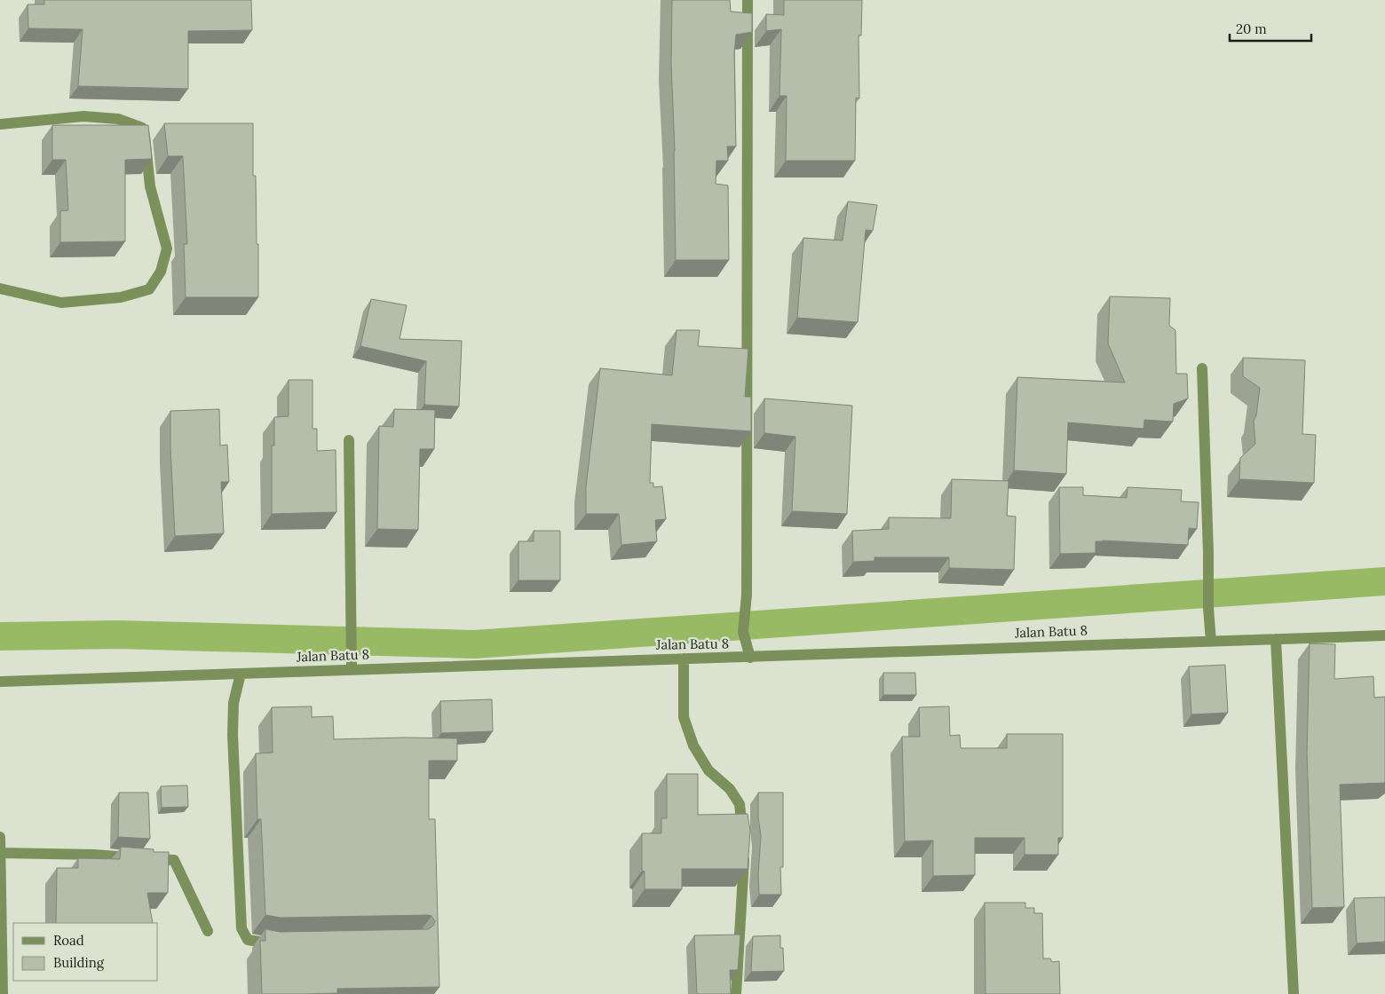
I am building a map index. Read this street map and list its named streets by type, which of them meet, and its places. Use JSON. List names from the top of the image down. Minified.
{"streets":{"street":["Jalan Batu 8"]},"legend":["Road","Building"],"scale_bar":"20 m"}
